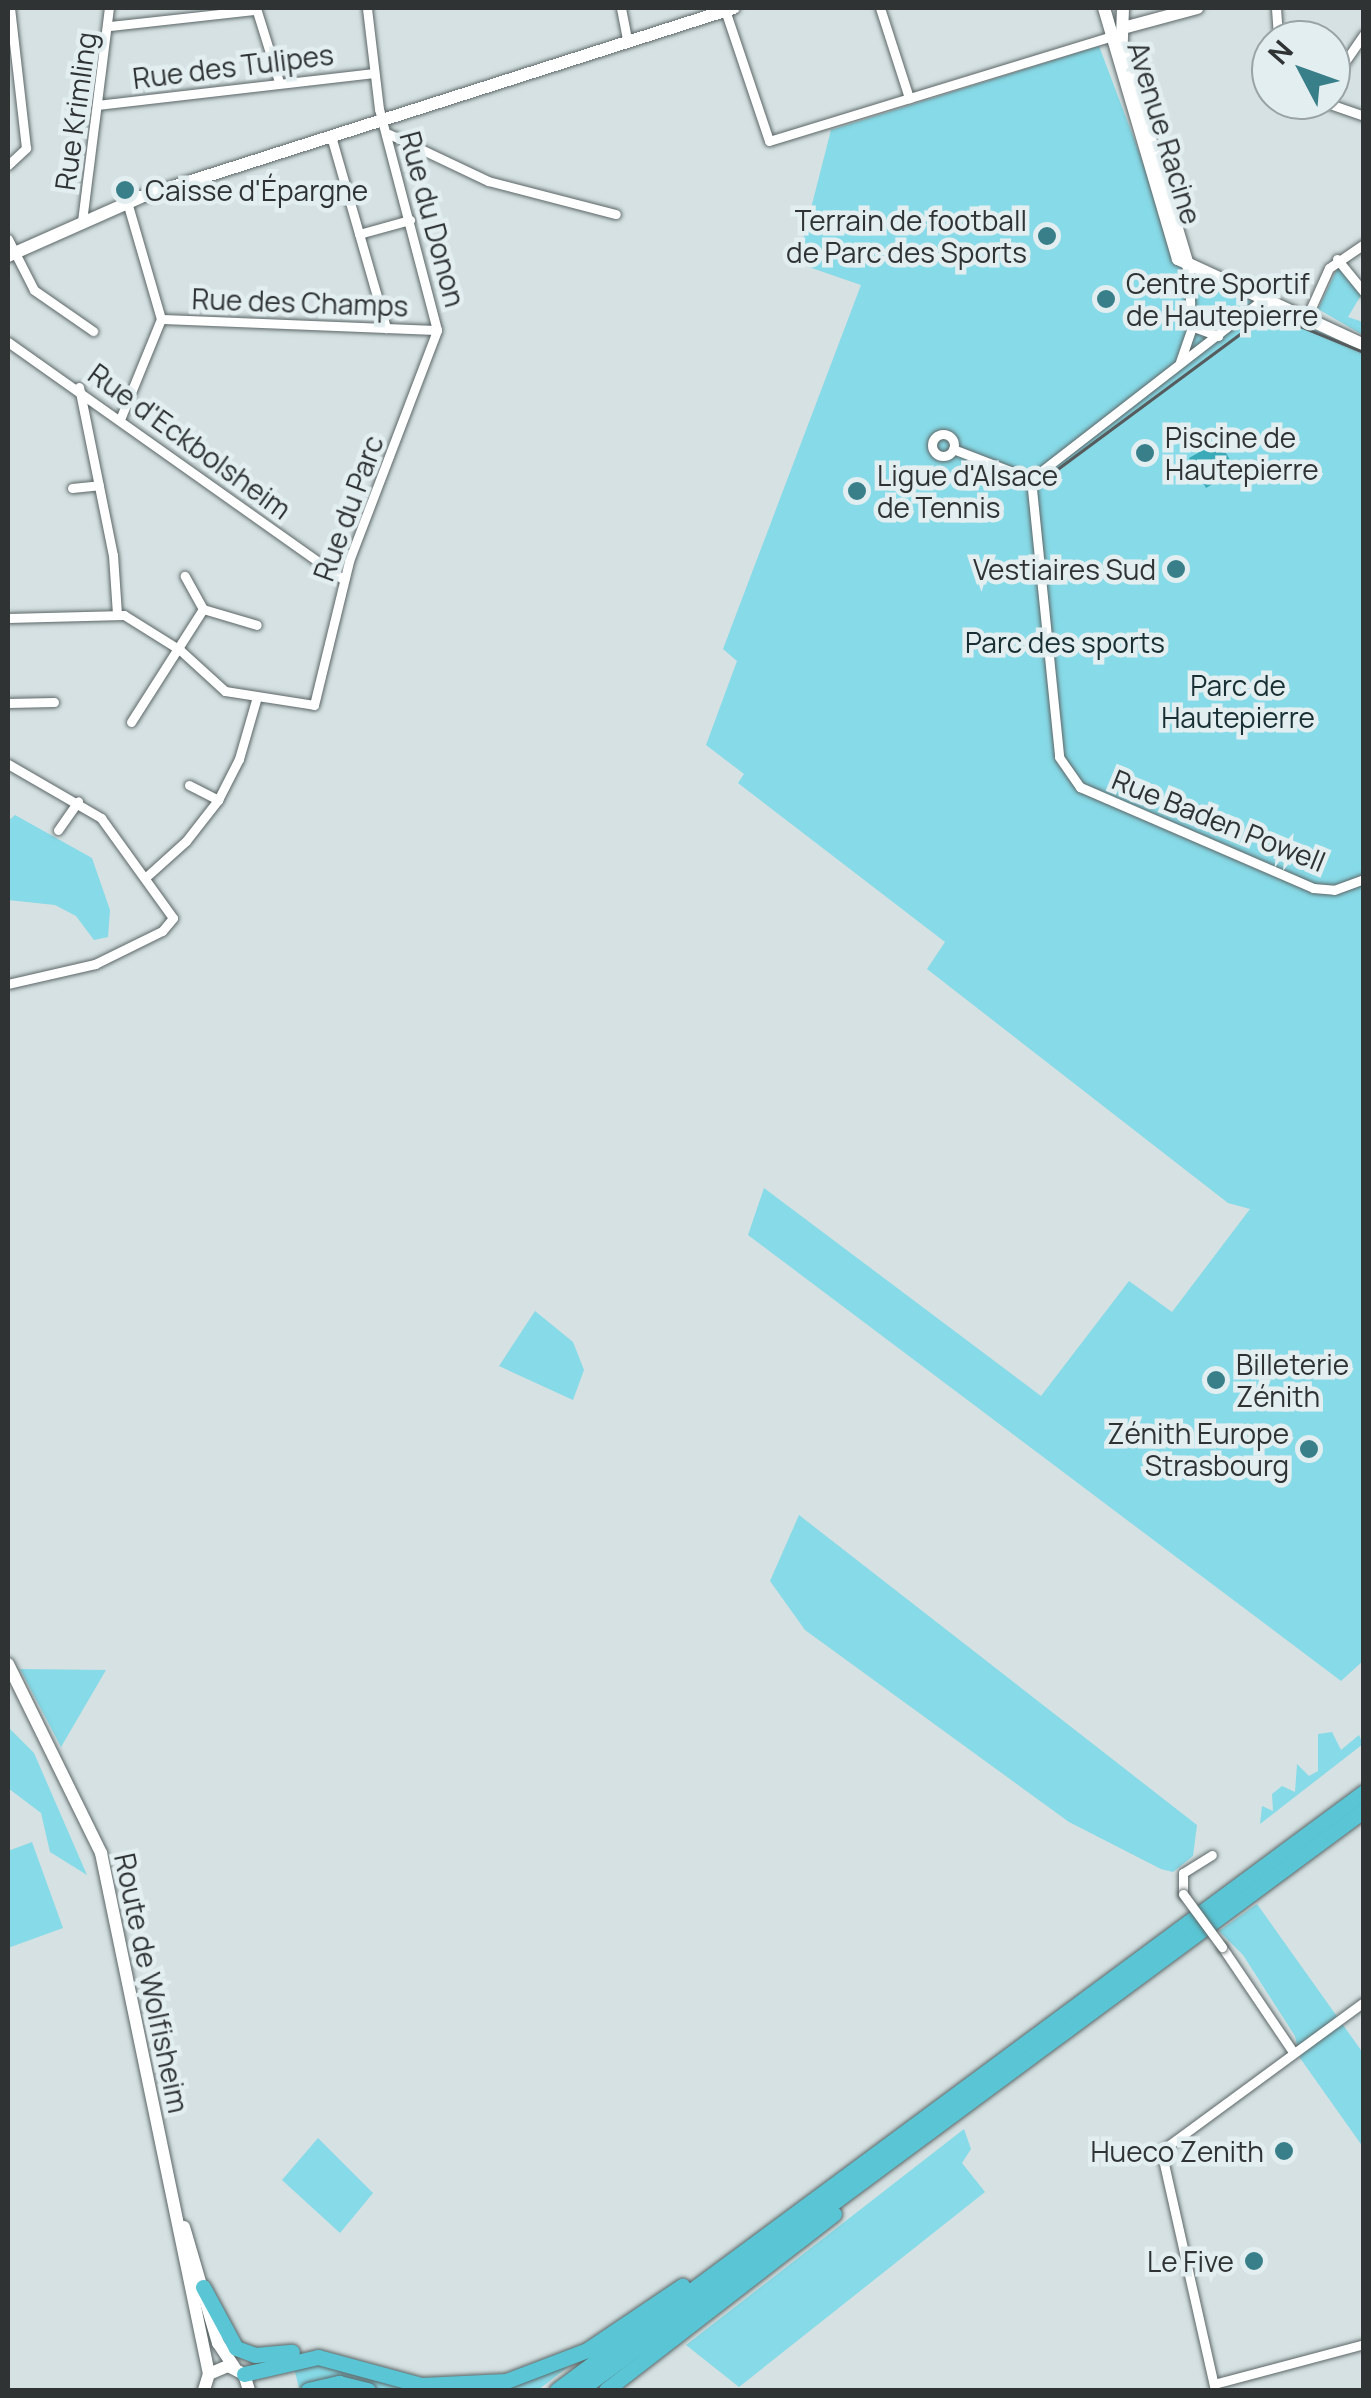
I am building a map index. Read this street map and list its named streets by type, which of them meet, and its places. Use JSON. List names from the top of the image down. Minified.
{"streets":{"main road":["Avenue Racine","Route de Wolfisheim"],"street":["Rue des Tulipes","Rue Krimling","Rue du Donon","Rue des Champs","Rue d'Eckbolsheim","Rue du Parc","Rue Baden Powell"]},"crossings":[["Rue des Tulipes","Rue Krimling"],["Rue des Tulipes","Rue du Donon"],["Rue du Donon","Rue des Champs"],["Rue du Donon","Rue du Parc"],["Rue des Champs","Rue du Parc"],["Rue d'Eckbolsheim","Rue du Parc"]],"parks":["Parc des sports","Parc de Hautepierre"],"places":["Caisse d'Épargne","Terrain de football de Parc des Sports","Centre Sportif de Hautepierre","Piscine de Hautepierre","Ligue d'Alsace de Tennis","Vestiaires Sud","Billeterie Zénith","Zénith Europe Strasbourg","Hueco Zenith","Le Five"],"north":"top left"}
